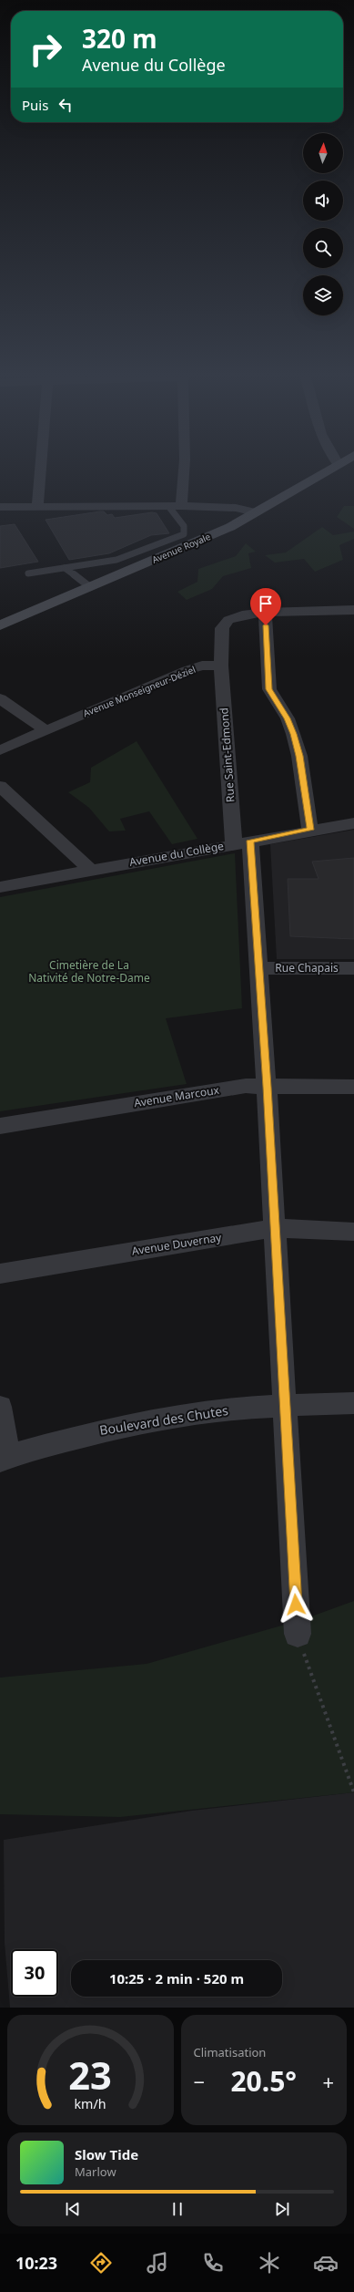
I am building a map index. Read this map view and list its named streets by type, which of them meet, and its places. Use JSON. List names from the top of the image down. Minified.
{"streets":{"main road":["Avenue Royale"],"street":["Avenue Monseigneur-Déziel","Rue Saint-Edmond","Avenue du Collège","Rue Chapais","Avenue Marcoux","Avenue Duvernay","Boulevard des Chutes"]},"crossings":[["Avenue Monseigneur-Déziel","Rue Saint-Edmond"],["Rue Saint-Edmond","Avenue du Collège"],["Rue Saint-Edmond","Rue Chapais"],["Rue Saint-Edmond","Avenue Marcoux"],["Rue Saint-Edmond","Avenue Duvernay"],["Rue Saint-Edmond","Boulevard des Chutes"]],"parks":["Cimetière de La Nativité de Notre-Dame"],"north":"top","page":{"turn":["320 m","Avenue du Collège"],"then":"Puis","limit":"30","trip":"10:25 · 2 min · 520 m","tile":"Climatisation","heat":["−","20.5°","+"],"song":["Slow Tide","Marlow"],"tabs":"10:23","gauge":["23","km/h"]}}
